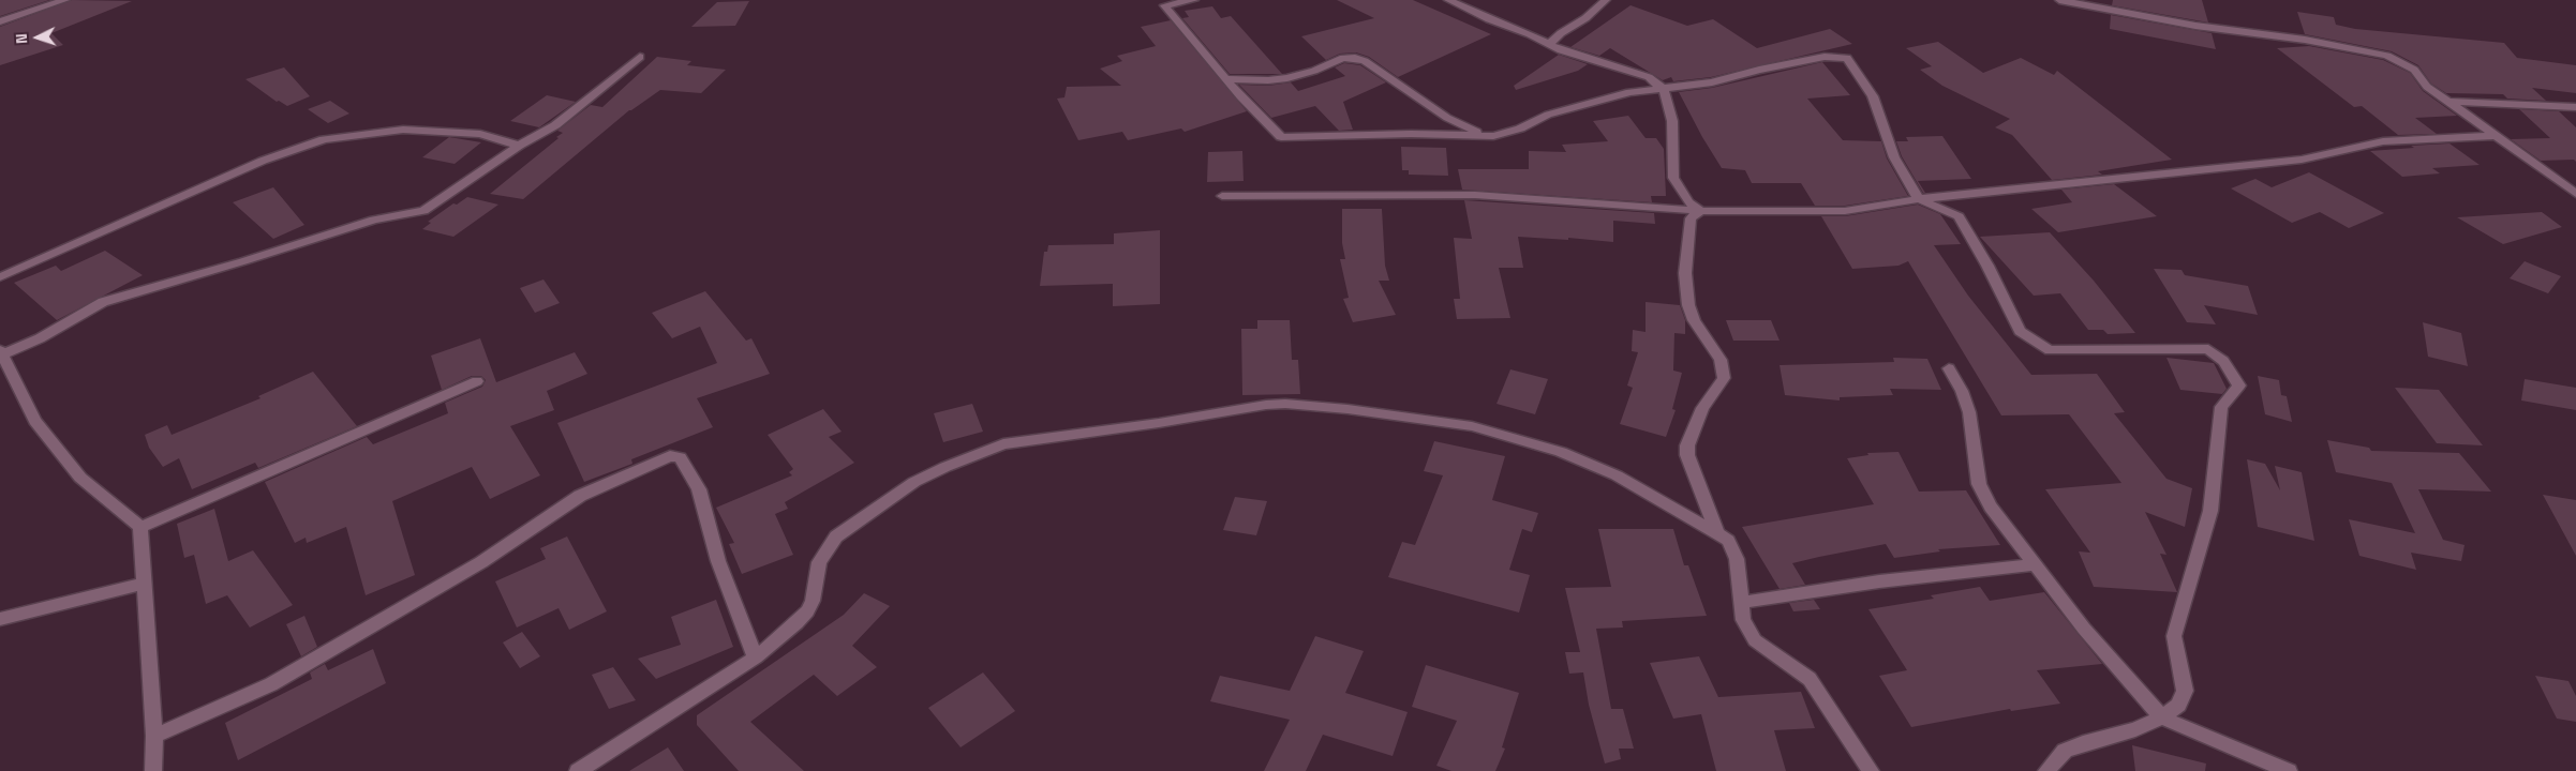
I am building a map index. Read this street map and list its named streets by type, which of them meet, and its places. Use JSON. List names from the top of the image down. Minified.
{"north":"left"}
